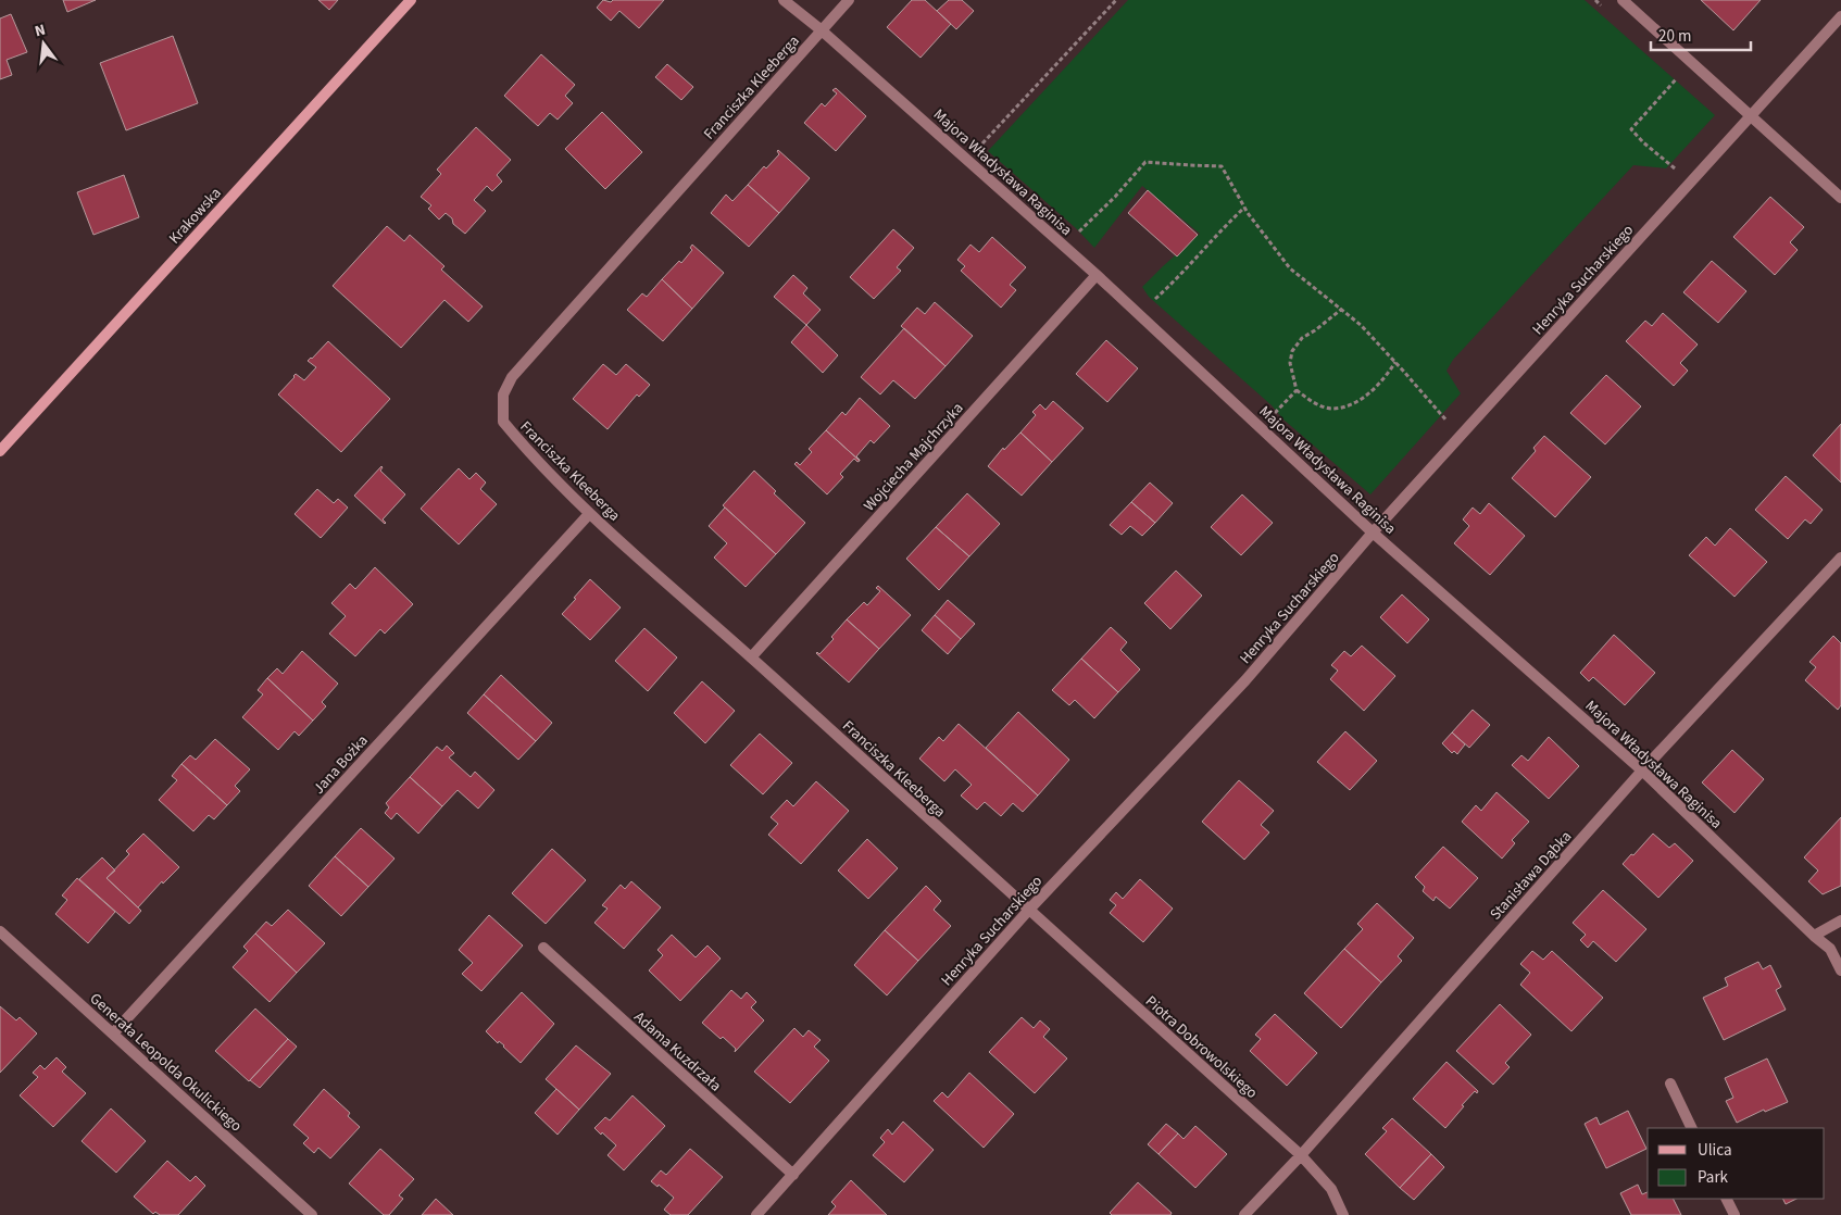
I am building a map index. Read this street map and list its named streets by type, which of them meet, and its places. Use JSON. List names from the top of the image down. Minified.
{"streets":{"main road":["Krakowska"],"street":["Franciszka Kleeberga","Majora Władysława Raginisa","Henryka Sucharskiego","Wojciecha Majchrzyka","Jana Bożka","Stanisława Dąbka","Piotra Dobrowolskiego","Adama Kuzdrzała","Generała Leopolda Okulickiego"]},"crossings":[["Franciszka Kleeberga","Majora Władysława Raginisa"],["Franciszka Kleeberga","Henryka Sucharskiego"],["Franciszka Kleeberga","Wojciecha Majchrzyka"],["Franciszka Kleeberga","Jana Bożka"],["Franciszka Kleeberga","Piotra Dobrowolskiego"],["Majora Władysława Raginisa","Henryka Sucharskiego"],["Majora Władysława Raginisa","Wojciecha Majchrzyka"],["Majora Władysława Raginisa","Stanisława Dąbka"],["Henryka Sucharskiego","Piotra Dobrowolskiego"],["Henryka Sucharskiego","Adama Kuzdrzała"],["Jana Bożka","Generała Leopolda Okulickiego"],["Stanisława Dąbka","Piotra Dobrowolskiego"]],"legend":["Ulica","Park"],"scale_bar":"20 m","north":"top"}
